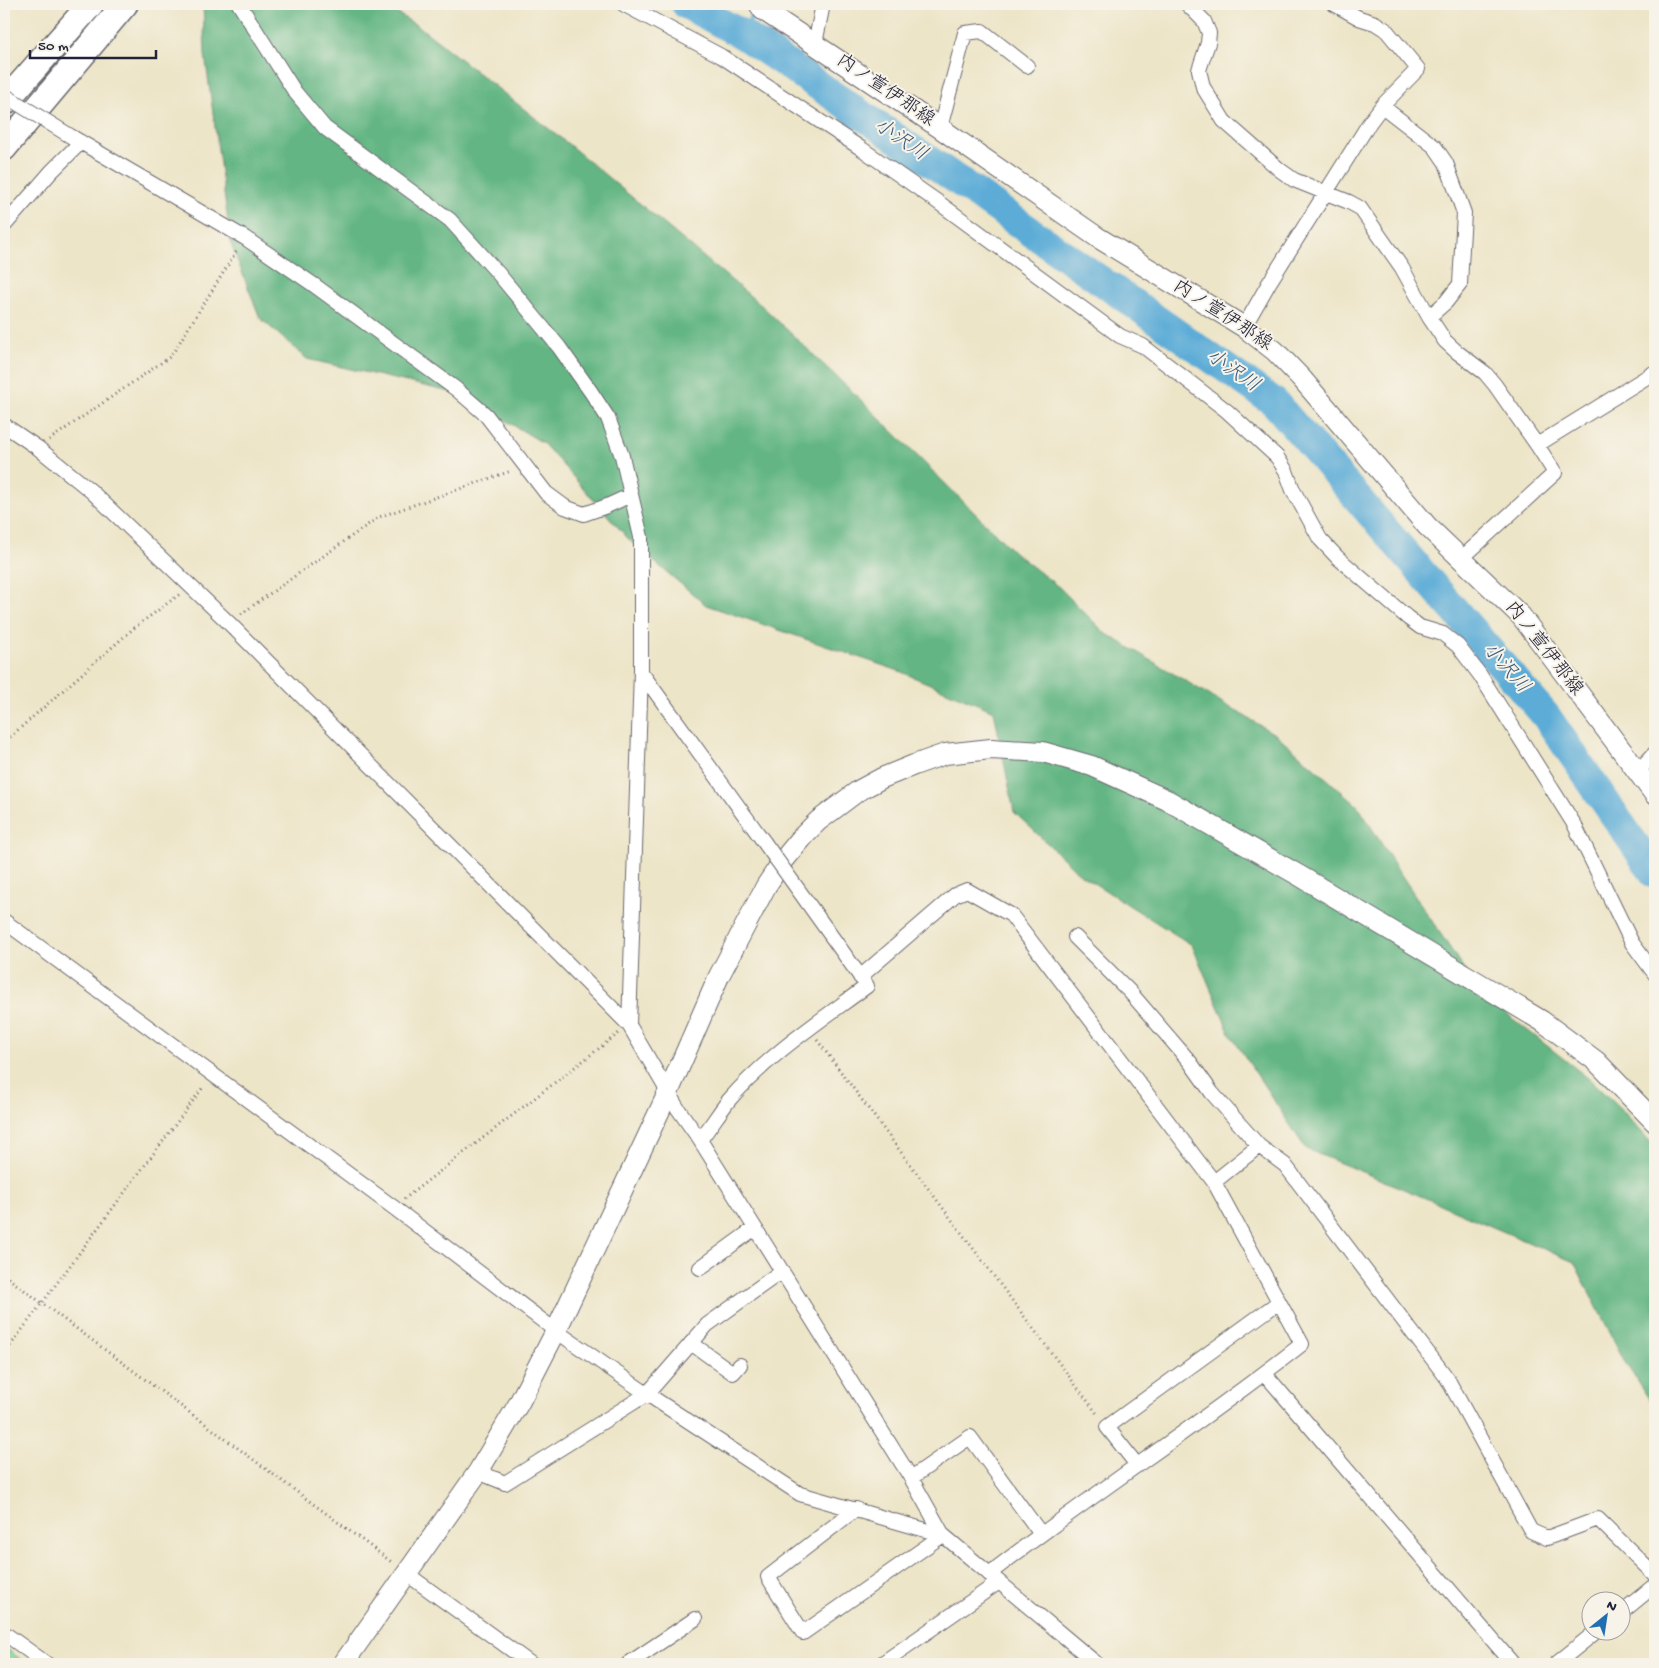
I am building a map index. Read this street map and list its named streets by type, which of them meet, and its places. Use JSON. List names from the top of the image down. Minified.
{"streets":{"street":["内ノ萱伊那線"]},"water":["小沢川"],"scale_bar":"50 m","north":"top right"}
